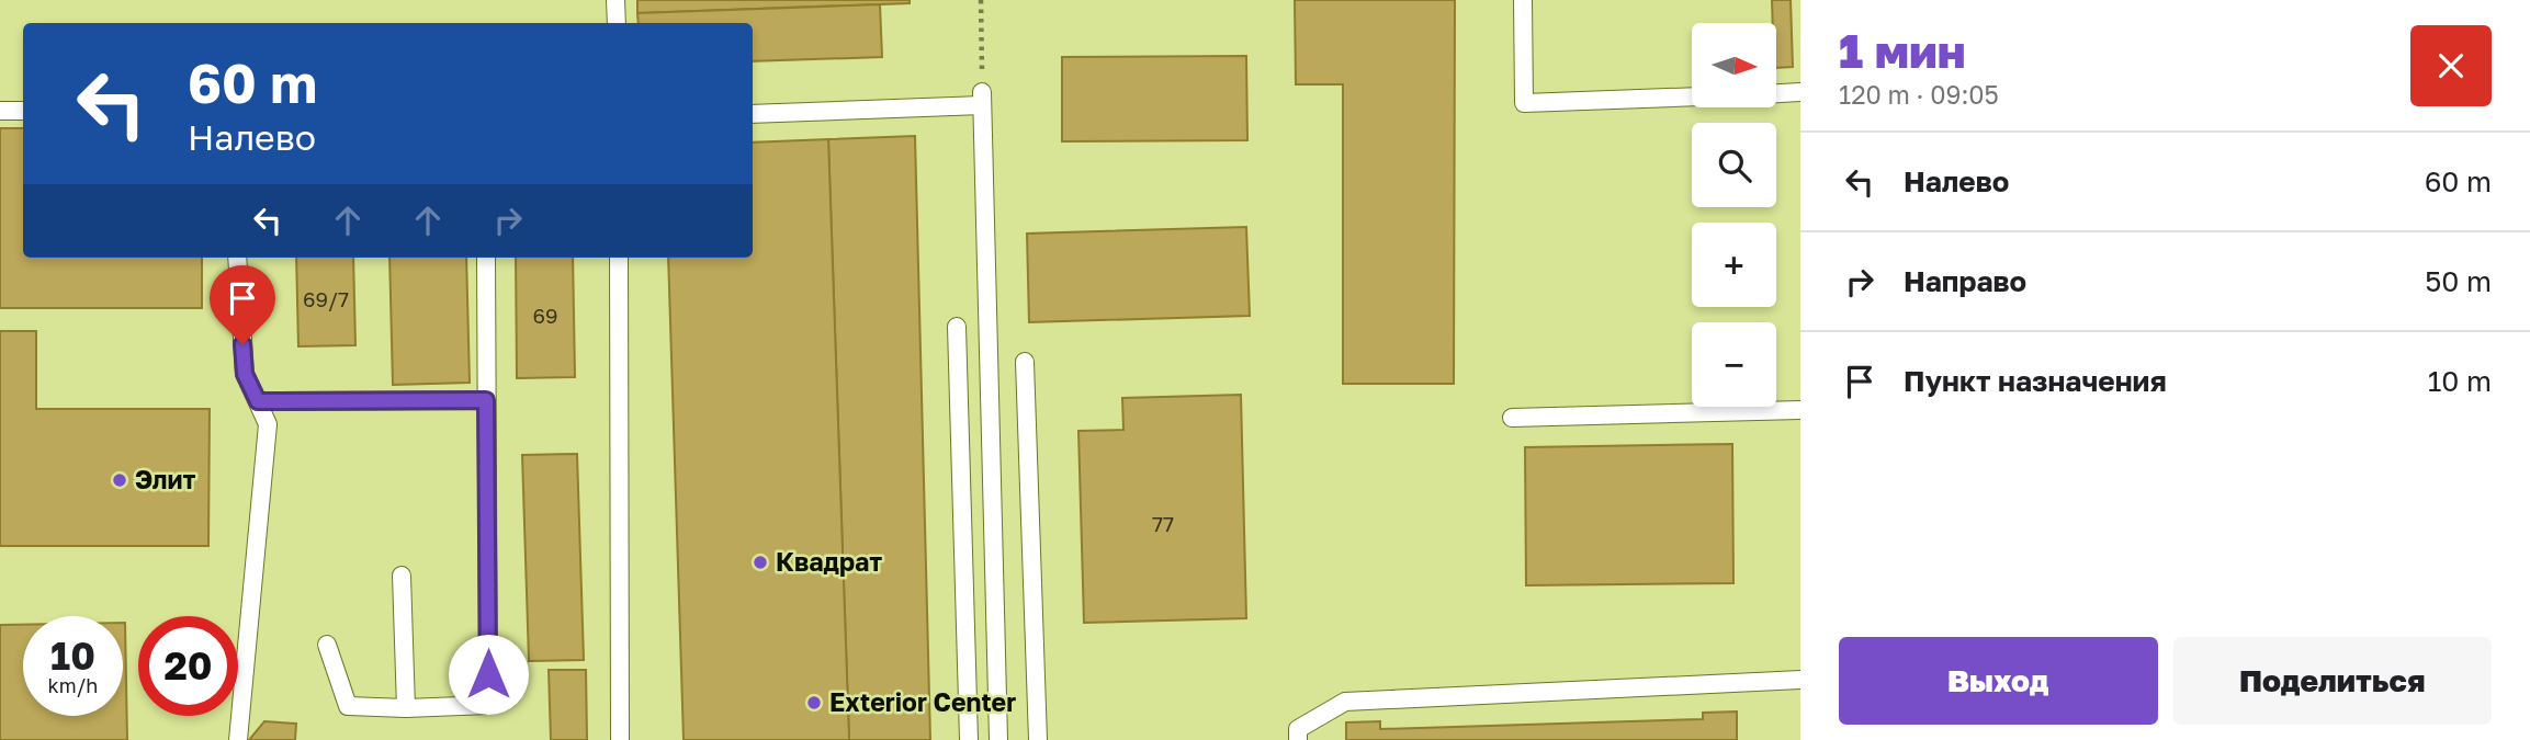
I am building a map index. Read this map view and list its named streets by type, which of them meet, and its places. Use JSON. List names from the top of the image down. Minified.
{"places":["Элит","Квадрат","Exterior Center"],"house_numbers":["69/7","69","77"],"north":"right","page":{"heading":["1 мин","120 m · 09:05"],"map_buttons":["+","−"],"turn":["60 m","Налево"],"list":[{"name":"Налево","value":"60 m"},{"name":"Направо","value":"50 m"},{"name":"Пункт назначения","value":"10 m"}],"speed":"10 km/h","limit":"20","buttons":["Выход","Поделиться"]}}
